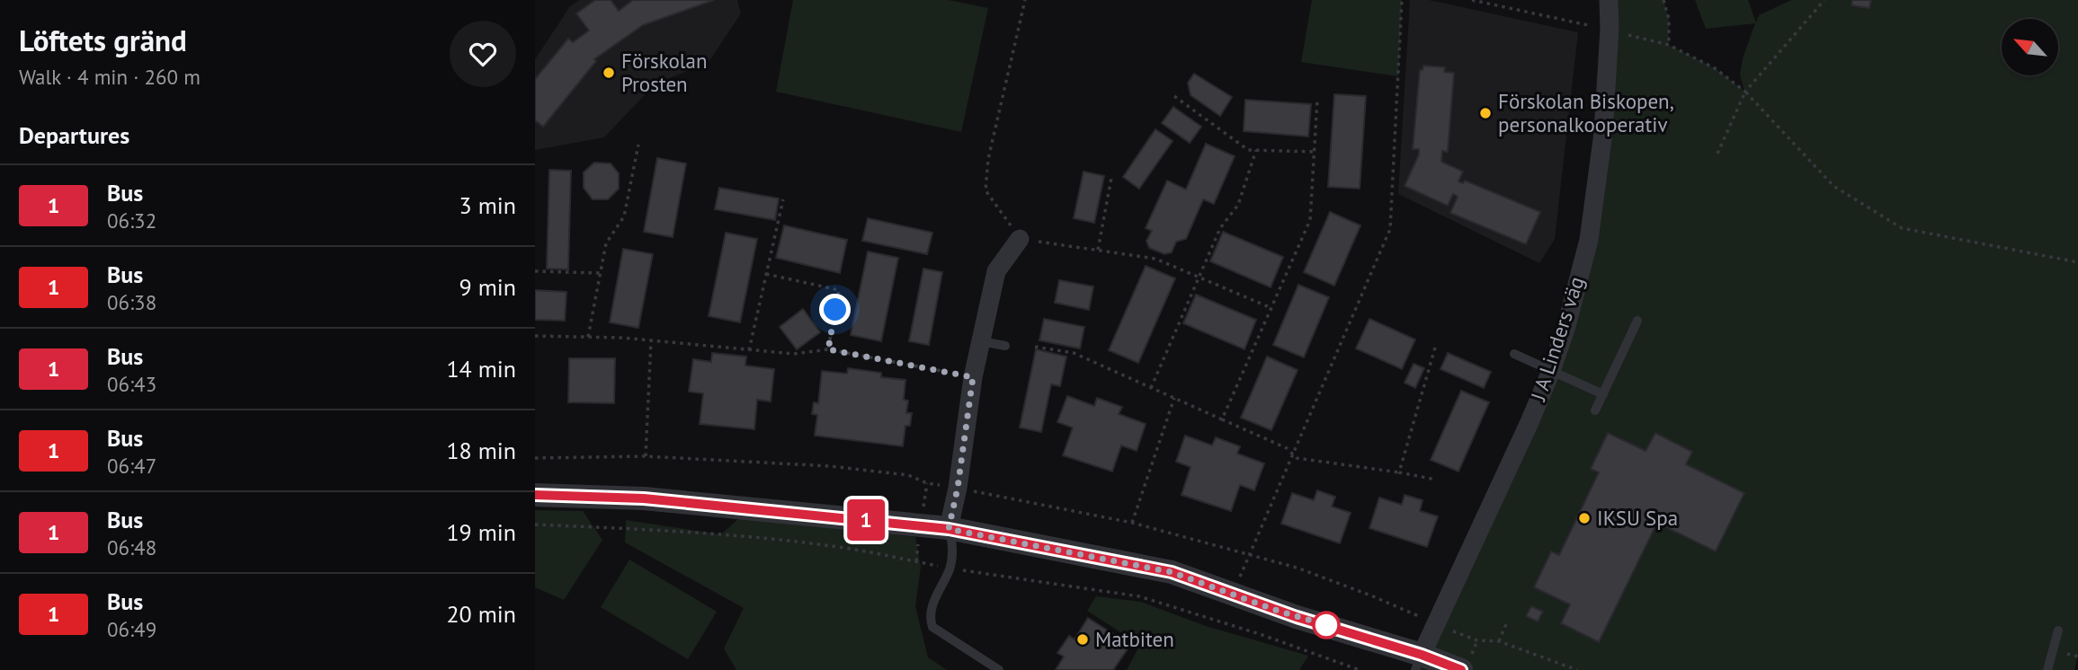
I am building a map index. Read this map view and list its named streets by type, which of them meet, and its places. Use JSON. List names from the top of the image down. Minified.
{"streets":{"street":["J A Linders väg"]},"places":["Förskolan Prosten","Förskolan Biskopen, personalkooperativ","IKSU Spa","Matbiten"],"lines":["bus line 1"],"north":"top left","page":{"heading":[["Löftets gränd","Walk · 4 min · 260 m"],"Departures"],"on_map":"1","list":[{"mark":"1","name":"Bus","note":"06:32","value":"3 min"},{"mark":"1","name":"Bus","note":"06:38","value":"9 min"},{"mark":"1","name":"Bus","note":"06:43","value":"14 min"},{"mark":"1","name":"Bus","note":"06:47","value":"18 min"},{"mark":"1","name":"Bus","note":"06:48","value":"19 min"},{"mark":"1","name":"Bus","note":"06:49","value":"20 min"}]}}
